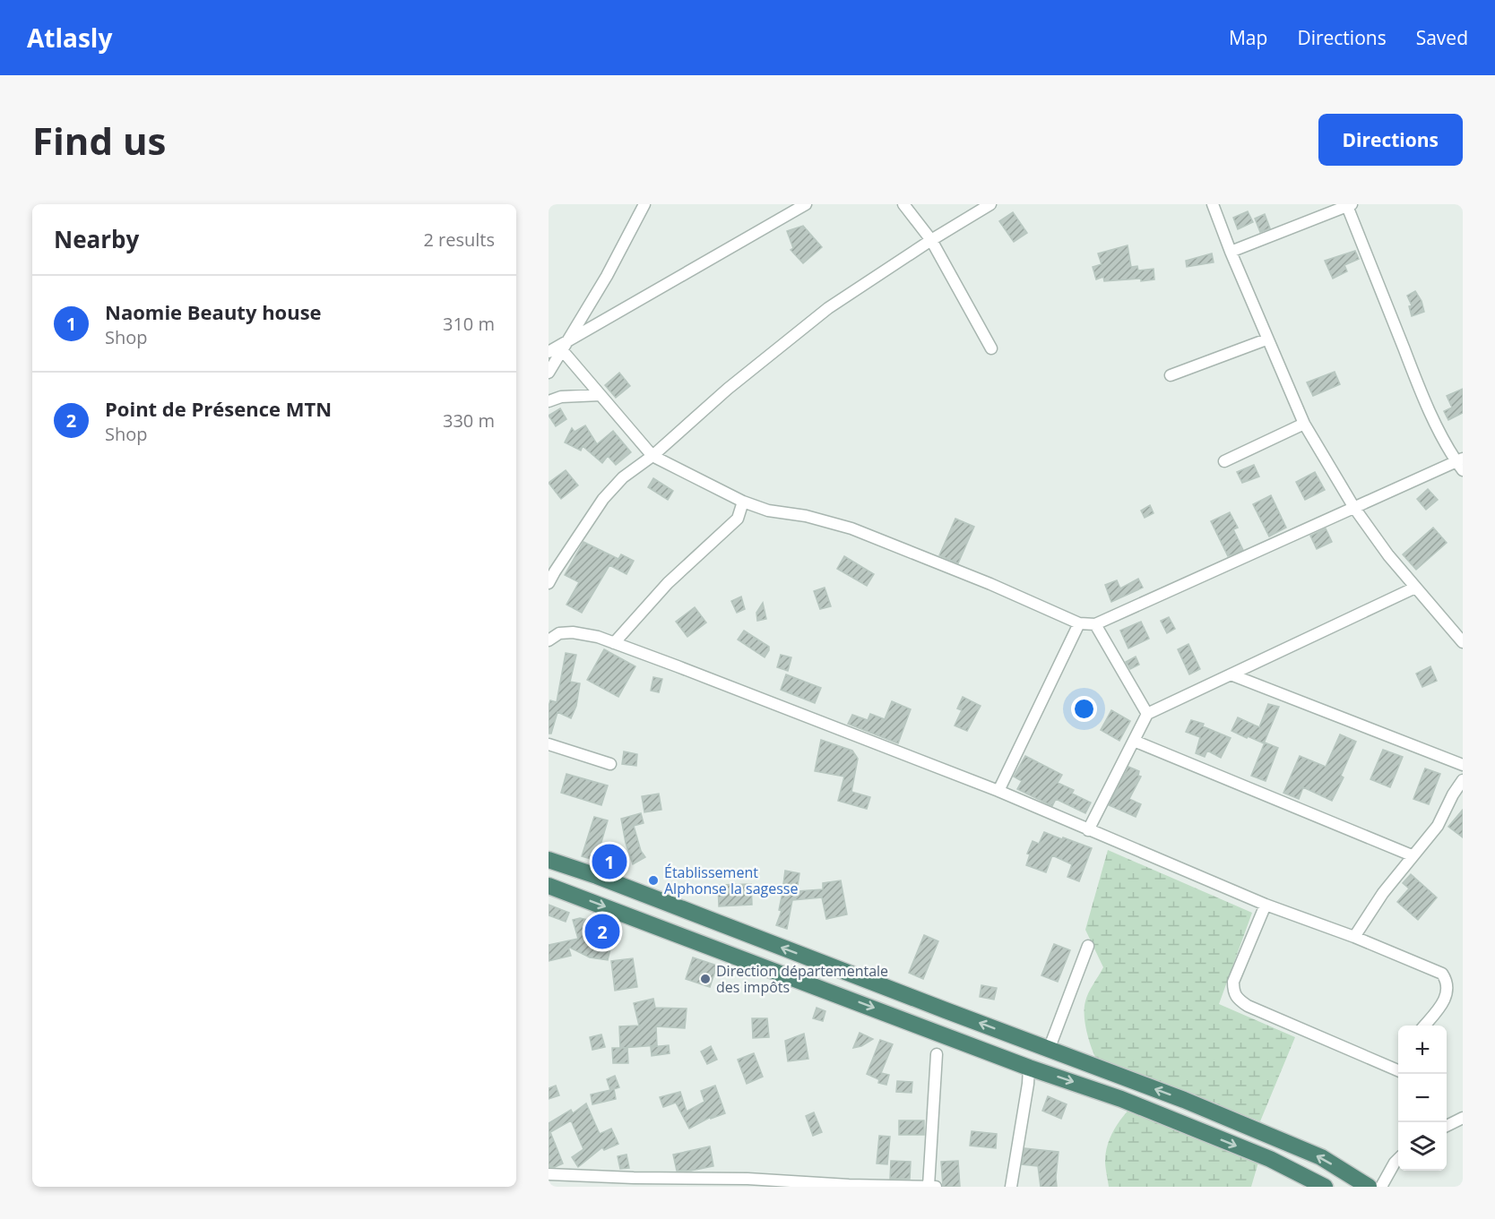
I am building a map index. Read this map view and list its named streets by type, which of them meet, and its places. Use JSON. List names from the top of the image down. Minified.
{"places":["Établissement Alphonse la sagesse","Direction départementale des impôts"],"page":{"header":"Atlasly","nav":["Map","Directions","Saved"],"buttons":"Directions","title":"Find us","heading":["Nearby","2 results"],"list":[{"mark":"1","name":"Naomie Beauty house","note":"Shop","value":"310 m"},{"mark":"2","name":"Point de Présence MTN","note":"Shop","value":"330 m"}],"pins":["1","2"],"map_buttons":["+","−"]}}
